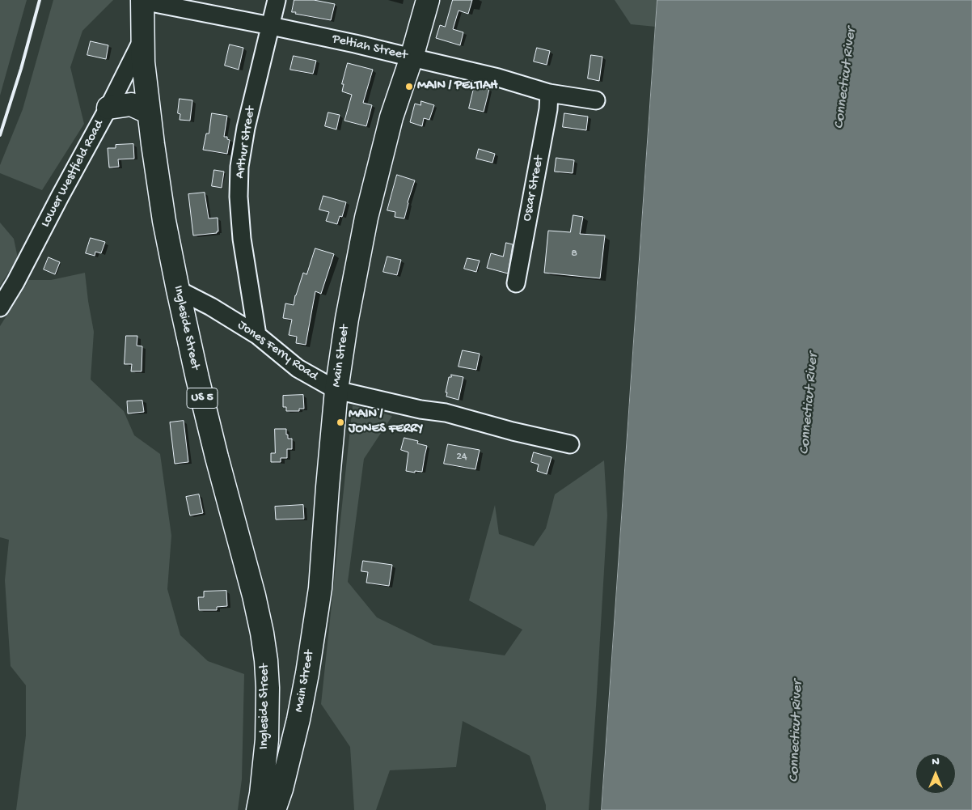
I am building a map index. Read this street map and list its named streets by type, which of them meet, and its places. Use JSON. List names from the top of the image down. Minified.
{"streets":{"main road":["Ingleside Street","Main Street","US 5"],"street":["Peltiah Street","Arthur Street","Lower Westfield Road","Oscar Street","Jones Ferry Road"]},"crossings":[["Peltiah Street","Arthur Street"],["Peltiah Street","Oscar Street"],["Peltiah Street","Ingleside Street"],["Peltiah Street","Main Street"],["Arthur Street","Jones Ferry Road"],["Lower Westfield Road","Ingleside Street"],["Ingleside Street","Jones Ferry Road"],["Ingleside Street","Main Street"],["Jones Ferry Road","Main Street"]],"water":["Connecticut River"],"places":["MAIN / PELTIAH","MAIN / JONES FERRY"],"house_numbers":["8","24"],"north":"top"}
